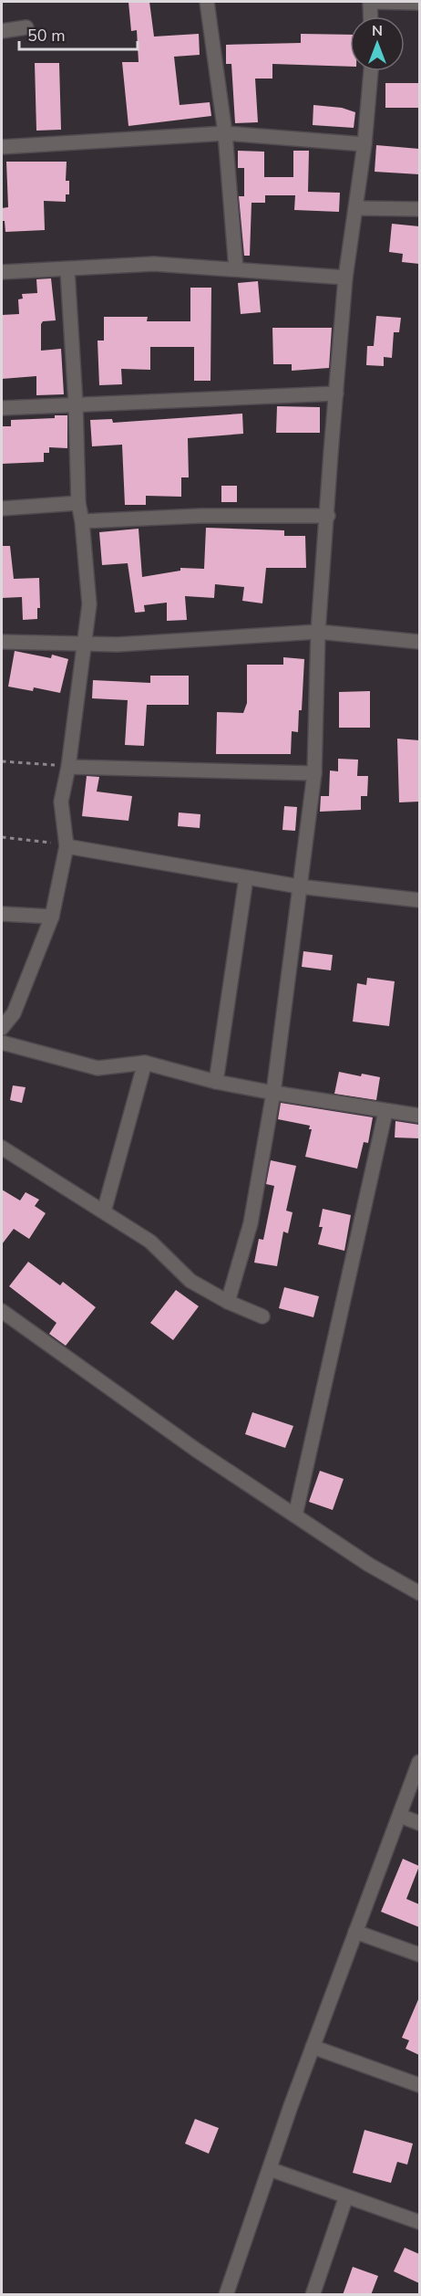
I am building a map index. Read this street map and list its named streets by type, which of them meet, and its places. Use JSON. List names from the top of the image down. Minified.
{"scale_bar":"50 m","north":"top"}
